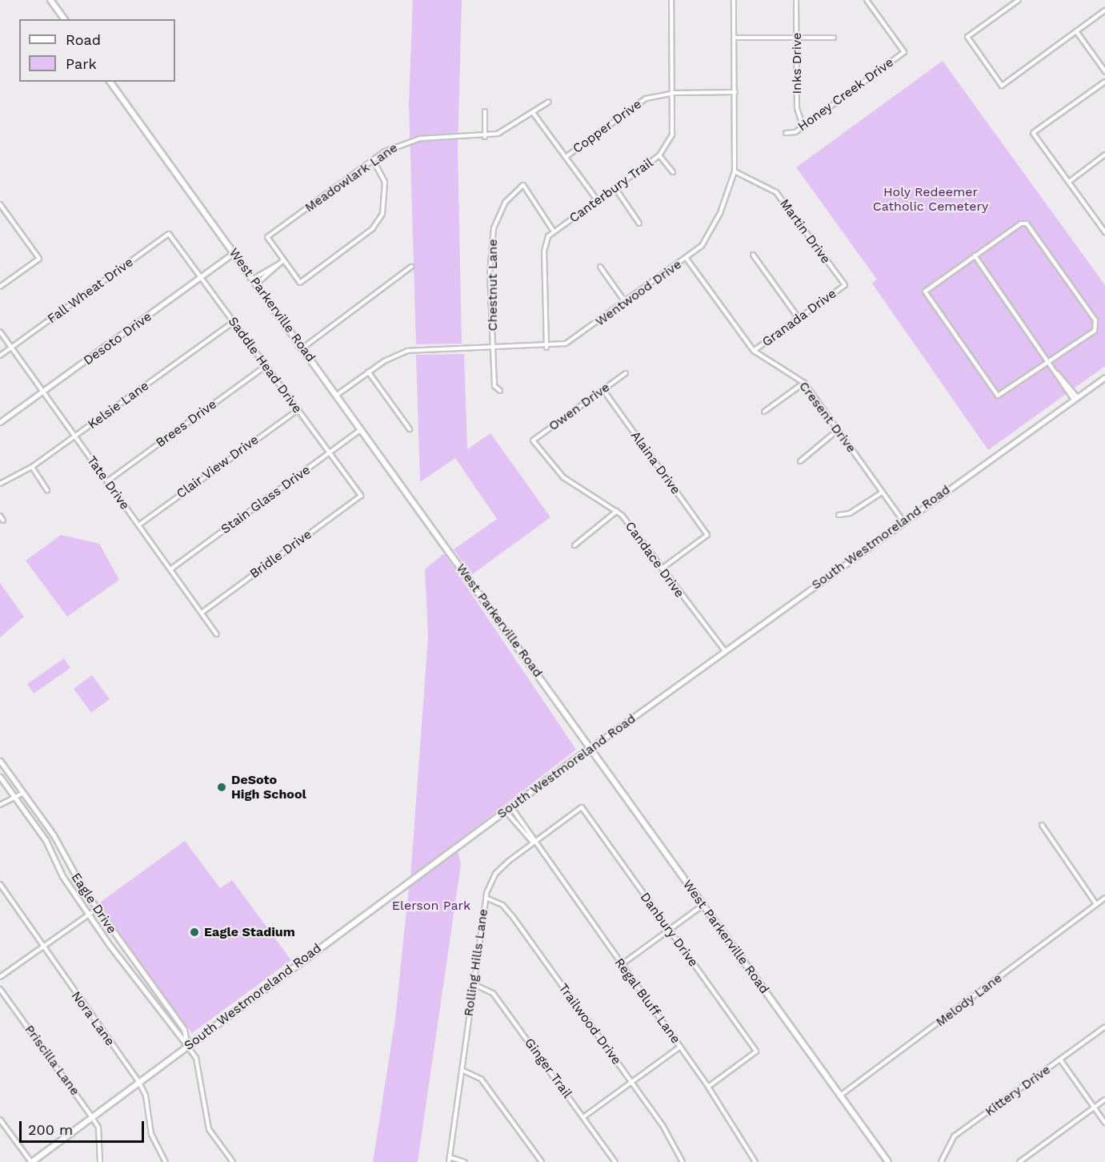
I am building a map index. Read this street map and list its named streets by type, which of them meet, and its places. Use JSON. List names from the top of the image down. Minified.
{"streets":{"main road":["West Parkerville Road","South Westmoreland Road"],"street":["Inks Drive","Honey Creek Drive","Copper Drive","Meadowlark Lane","Canterbury Trail","Martin Drive","Chestnut Lane","Fall Wheat Drive","Wentwood Drive","Granada Drive","Desoto Drive","Saddle Head Drive","Kelsie Lane","Owen Drive","Cresent Drive","Brees Drive","Alaina Drive","Clair View Drive","Tate Drive","Stain Glass Drive","Bridle Drive","Candace Drive","Eagle Drive","Danbury Drive","Rolling Hills Lane","Melody Lane","Regal Bluff Lane","Nora Lane","Trailwood Drive","Priscilla Lane","Ginger Trail","Kittery Drive"]},"crossings":[["Inks Drive","Honey Creek Drive"],["Copper Drive","Canterbury Trail"],["Copper Drive","Wentwood Drive"],["Canterbury Trail","Chestnut Lane"],["Martin Drive","Wentwood Drive"],["Martin Drive","Granada Drive"],["Chestnut Lane","Wentwood Drive"],["Fall Wheat Drive","Saddle Head Drive"],["Fall Wheat Drive","Tate Drive"],["Wentwood Drive","West Parkerville Road"],["Wentwood Drive","Cresent Drive"],["West Parkerville Road","Desoto Drive"],["West Parkerville Road","Stain Glass Drive"],["West Parkerville Road","South Westmoreland Road"],["West Parkerville Road","Melody Lane"],["Granada Drive","Cresent Drive"],["Desoto Drive","Saddle Head Drive"],["Desoto Drive","Tate Drive"],["Saddle Head Drive","Kelsie Lane"],["Saddle Head Drive","Brees Drive"],["Saddle Head Drive","Clair View Drive"],["Saddle Head Drive","Stain Glass Drive"],["Saddle Head Drive","Bridle Drive"],["Kelsie Lane","Tate Drive"],["Owen Drive","Alaina Drive"],["Owen Drive","Candace Drive"],["Cresent Drive","South Westmoreland Road"],["Brees Drive","Tate Drive"],["Alaina Drive","Candace Drive"],["Clair View Drive","Tate Drive"],["Tate Drive","Stain Glass Drive"],["Tate Drive","Bridle Drive"],["South Westmoreland Road","Candace Drive"],["South Westmoreland Road","Eagle Drive"],["South Westmoreland Road","Regal Bluff Lane"],["South Westmoreland Road","Nora Lane"],["South Westmoreland Road","Priscilla Lane"],["Danbury Drive","Rolling Hills Lane"],["Danbury Drive","Regal Bluff Lane"],["Rolling Hills Lane","Regal Bluff Lane"],["Rolling Hills Lane","Trailwood Drive"],["Rolling Hills Lane","Ginger Trail"]],"parks":["Holy Redeemer Catholic Cemetery","Elerson Park"],"places":["DeSoto High School","Eagle Stadium"],"legend":["Road","Park"],"scale_bar":"200 m"}
